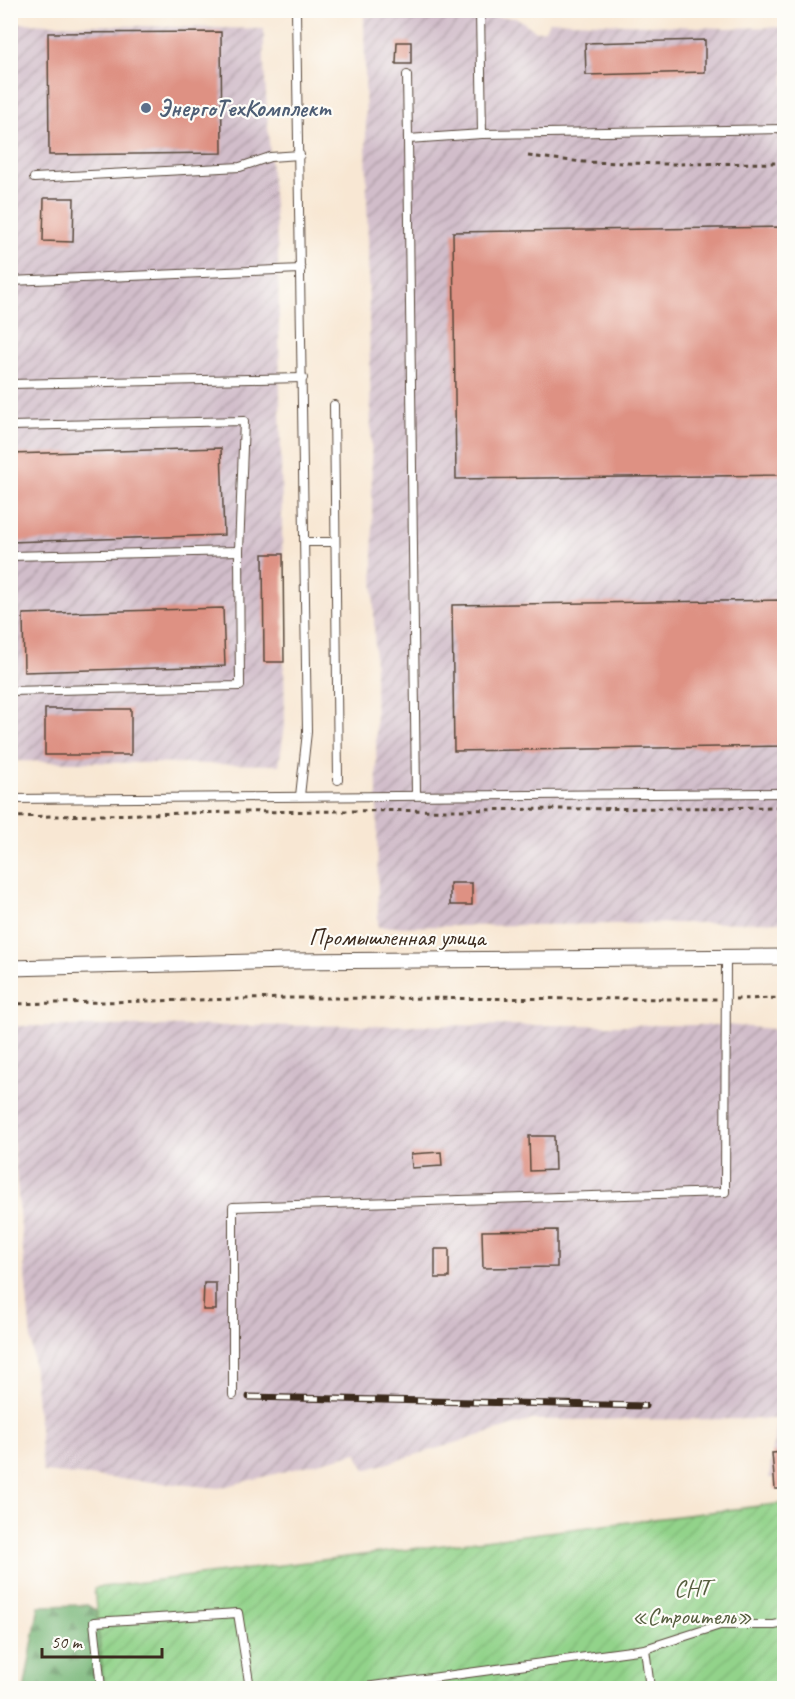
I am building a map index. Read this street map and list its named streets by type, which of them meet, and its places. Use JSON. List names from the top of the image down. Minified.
{"streets":{"street":["Промышленная улица"]},"parks":["СНТ «Строитель»"],"places":["ЭнергоТехКомплект"],"scale_bar":"50 m"}
